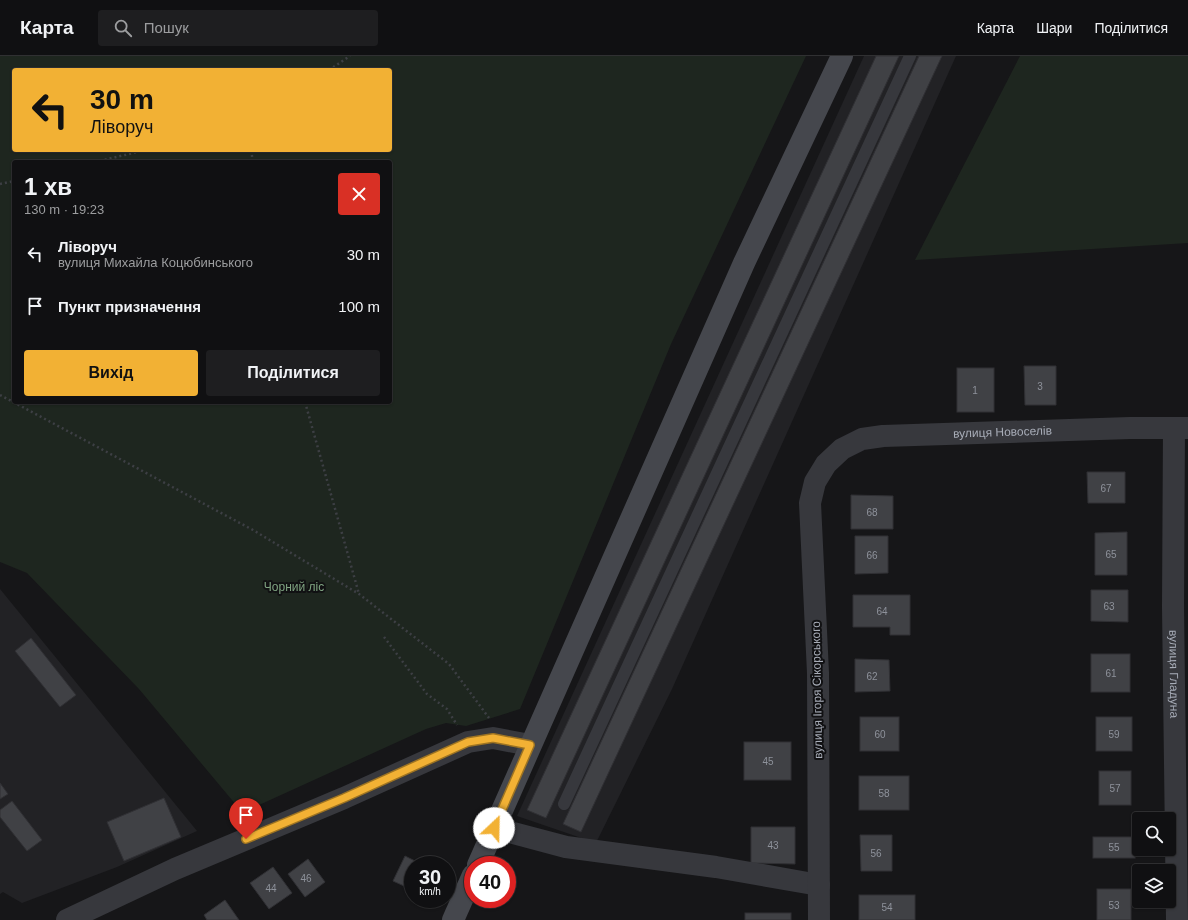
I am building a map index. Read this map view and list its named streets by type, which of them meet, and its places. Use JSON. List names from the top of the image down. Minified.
{"streets":{"street":["вулиця Новоселів","вулиця Гладуна","вулиця Ігоря Сікорського"]},"crossings":[["вулиця Новоселів","вулиця Гладуна"],["вулиця Новоселів","вулиця Ігоря Сікорського"]],"parks":["Чорний ліс"],"house_numbers":["3","1","67","68","65","66","63","64","61","62","60","59","45","57","58","43","55","56","46","44","53","54"],"page":{"header":"Карта","search":"Пошук","nav":["Карта","Шари","Поділитися"],"turn":["30 m","Ліворуч"],"heading":["1 хв","130 m · 19:23"],"list":[{"name":"Ліворуч","note":"вулиця Михайла Коцюбинського","value":"30 m"},{"name":"Пункт призначення","value":"100 m"}],"buttons":["Вихід","Поділитися"],"speed":"30 km/h","limit":"40"}}
